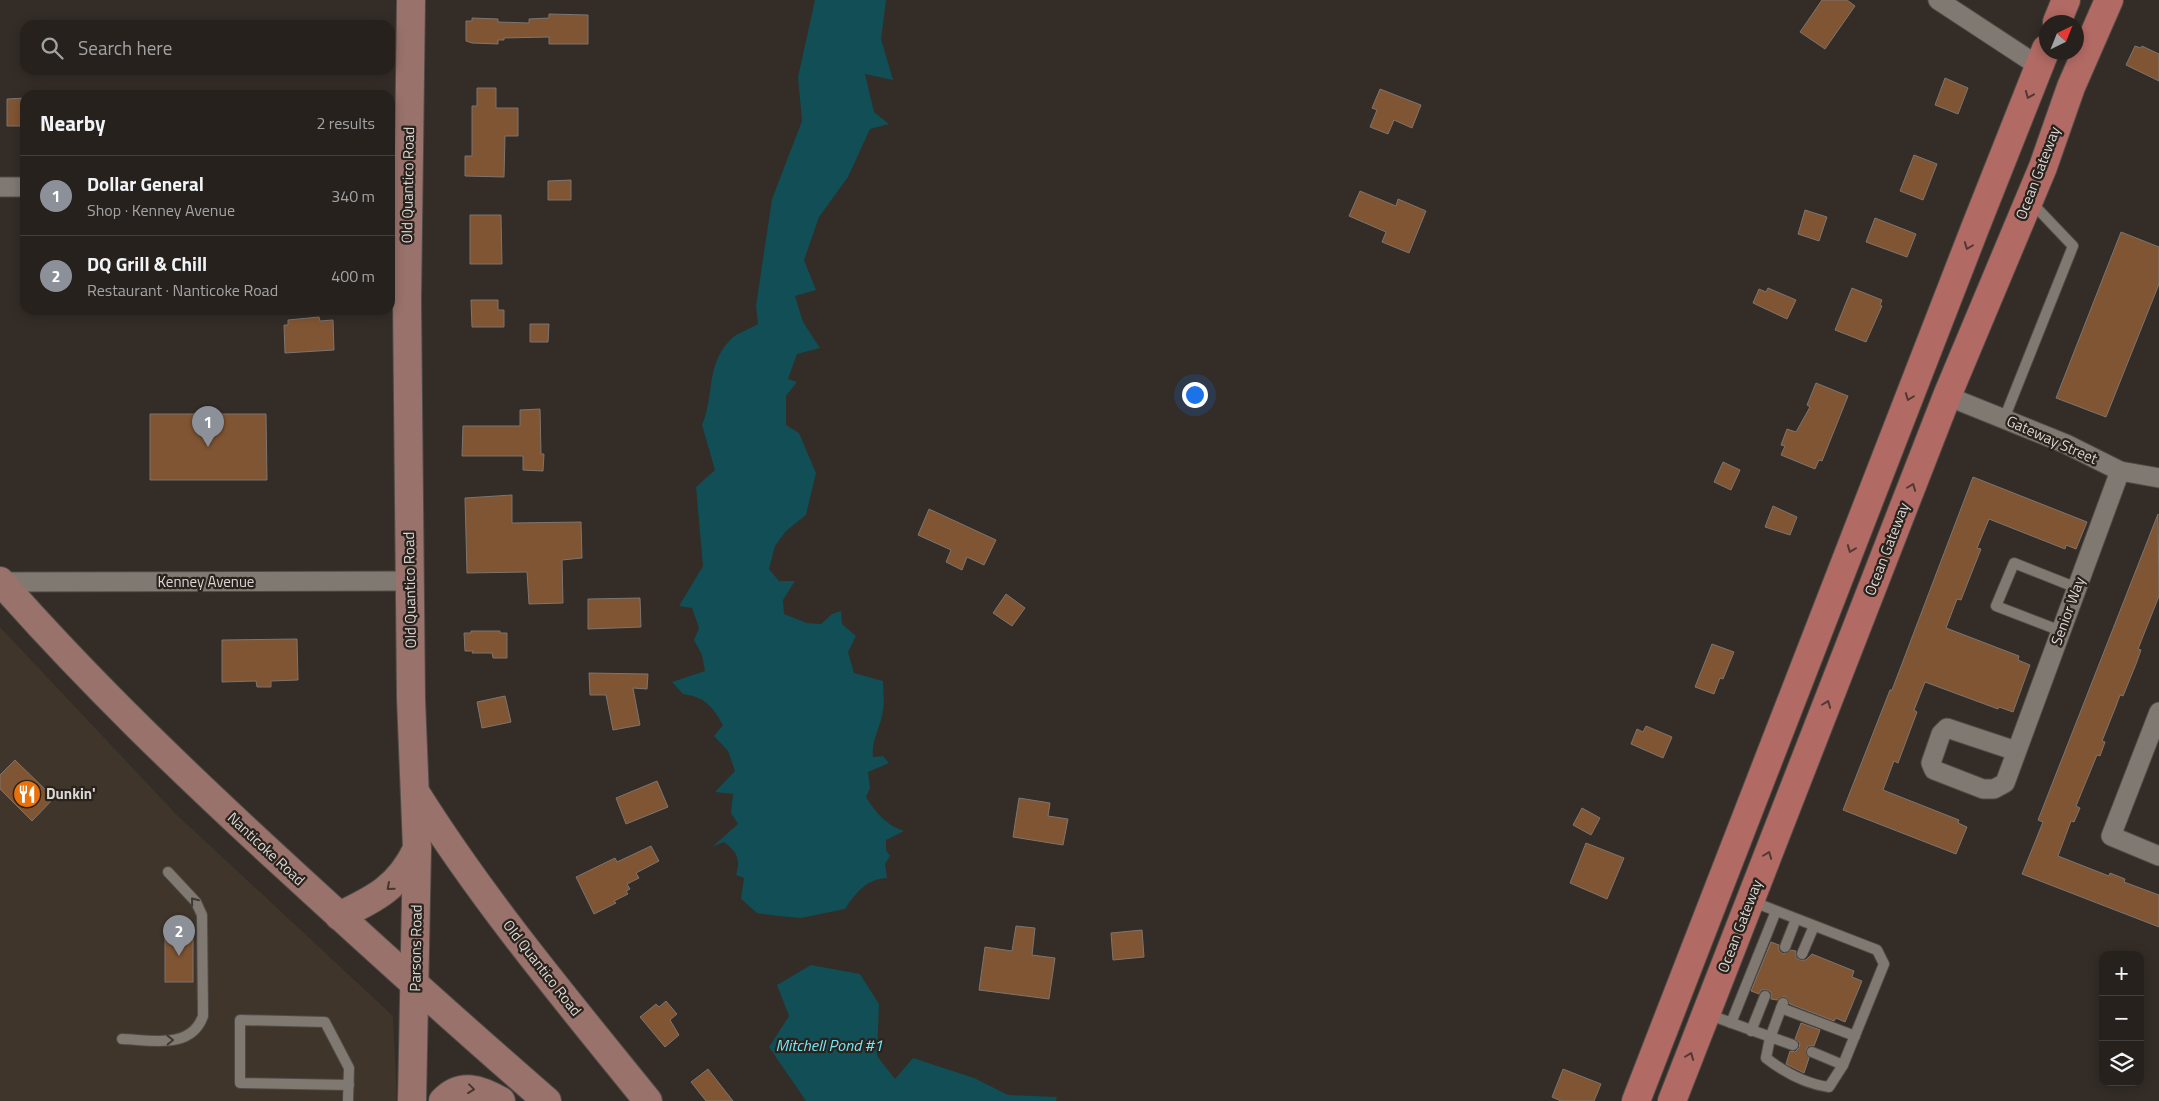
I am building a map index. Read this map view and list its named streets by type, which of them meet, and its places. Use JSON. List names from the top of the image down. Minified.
{"streets":{"main road":["Ocean Gateway"],"street":["Old Quantico Road","Gateway Street","Kenney Avenue","Senior Way","Nanticoke Road","Parsons Road"]},"crossings":[["Ocean Gateway","Gateway Street"],["Old Quantico Road","Kenney Avenue"],["Old Quantico Road","Parsons Road"],["Gateway Street","Senior Way"],["Kenney Avenue","Nanticoke Road"],["Nanticoke Road","Parsons Road"]],"water":["Mitchell Pond #1"],"places":{"restaurant":["Dunkin'"]},"north":"top right","page":{"search":"Search here","heading":["Nearby","2 results"],"list":[{"mark":"1","name":"Dollar General","note":"Shop · Kenney Avenue","value":"340 m"},{"mark":"2","name":"DQ Grill & Chill","note":"Restaurant · Nanticoke Road","value":"400 m"}],"pins":["1","2"],"map_buttons":["+","−"]}}
